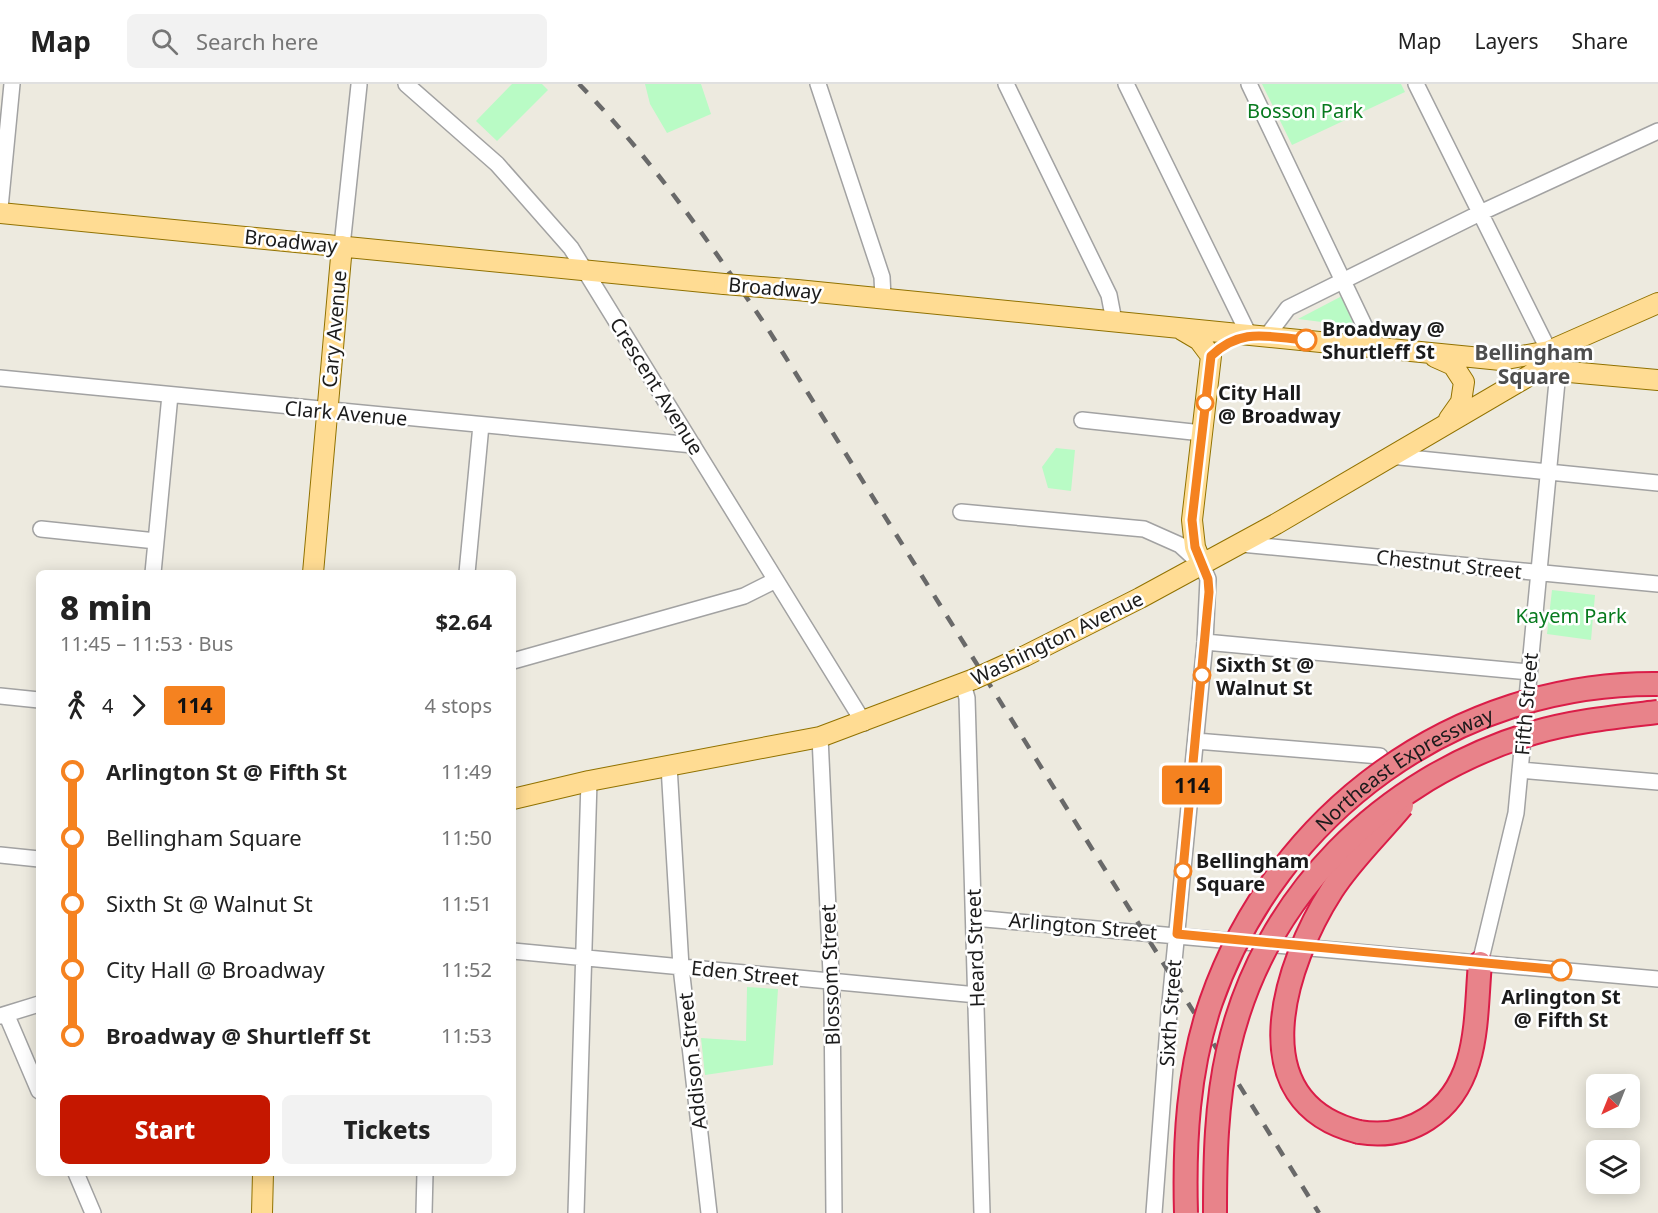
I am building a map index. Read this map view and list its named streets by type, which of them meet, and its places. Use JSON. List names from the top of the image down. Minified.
{"streets":{"highway":["Northeast Expressway"],"main road":["Broadway","Cary Avenue","Washington Avenue"],"street":["Crescent Avenue","Clark Avenue","Chestnut Street","Fifth Street","Arlington Street","Heard Street","Eden Street","Blossom Street","Sixth Street","Addison Street"]},"crossings":[["Broadway","Cary Avenue"],["Broadway","Crescent Avenue"],["Cary Avenue","Clark Avenue"],["Crescent Avenue","Clark Avenue"],["Crescent Avenue","Washington Avenue"],["Chestnut Street","Washington Avenue"],["Chestnut Street","Fifth Street"],["Washington Avenue","Fifth Street"],["Washington Avenue","Heard Street"],["Washington Avenue","Blossom Street"],["Washington Avenue","Sixth Street"],["Washington Avenue","Addison Street"],["Fifth Street","Arlington Street"],["Arlington Street","Heard Street"],["Arlington Street","Sixth Street"],["Heard Street","Eden Street"],["Eden Street","Blossom Street"],["Eden Street","Addison Street"]],"districts":["Bellingham Square"],"parks":["Bosson Park","Kayem Park"],"places":["Broadway @ Shurtleff St","City Hall @ Broadway","Sixth St @ Walnut St","Bellingham Square","Arlington St @ Fifth St"],"lines":["bus line 114"],"north":"bottom left","page":{"header":"Map","search":"Search here","nav":["Map","Layers","Share"],"on_map":"114","heading":["8 min","11:45 – 11:53 · Bus","$2.64"],"legs":["4","114","4 stops"],"list":[{"name":"Arlington St @ Fifth St","value":"11:49"},{"name":"Bellingham Square","value":"11:50"},{"name":"Sixth St @ Walnut St","value":"11:51"},{"name":"City Hall @ Broadway","value":"11:52"},{"name":"Broadway @ Shurtleff St","value":"11:53"}],"buttons":["Start","Tickets"]}}
